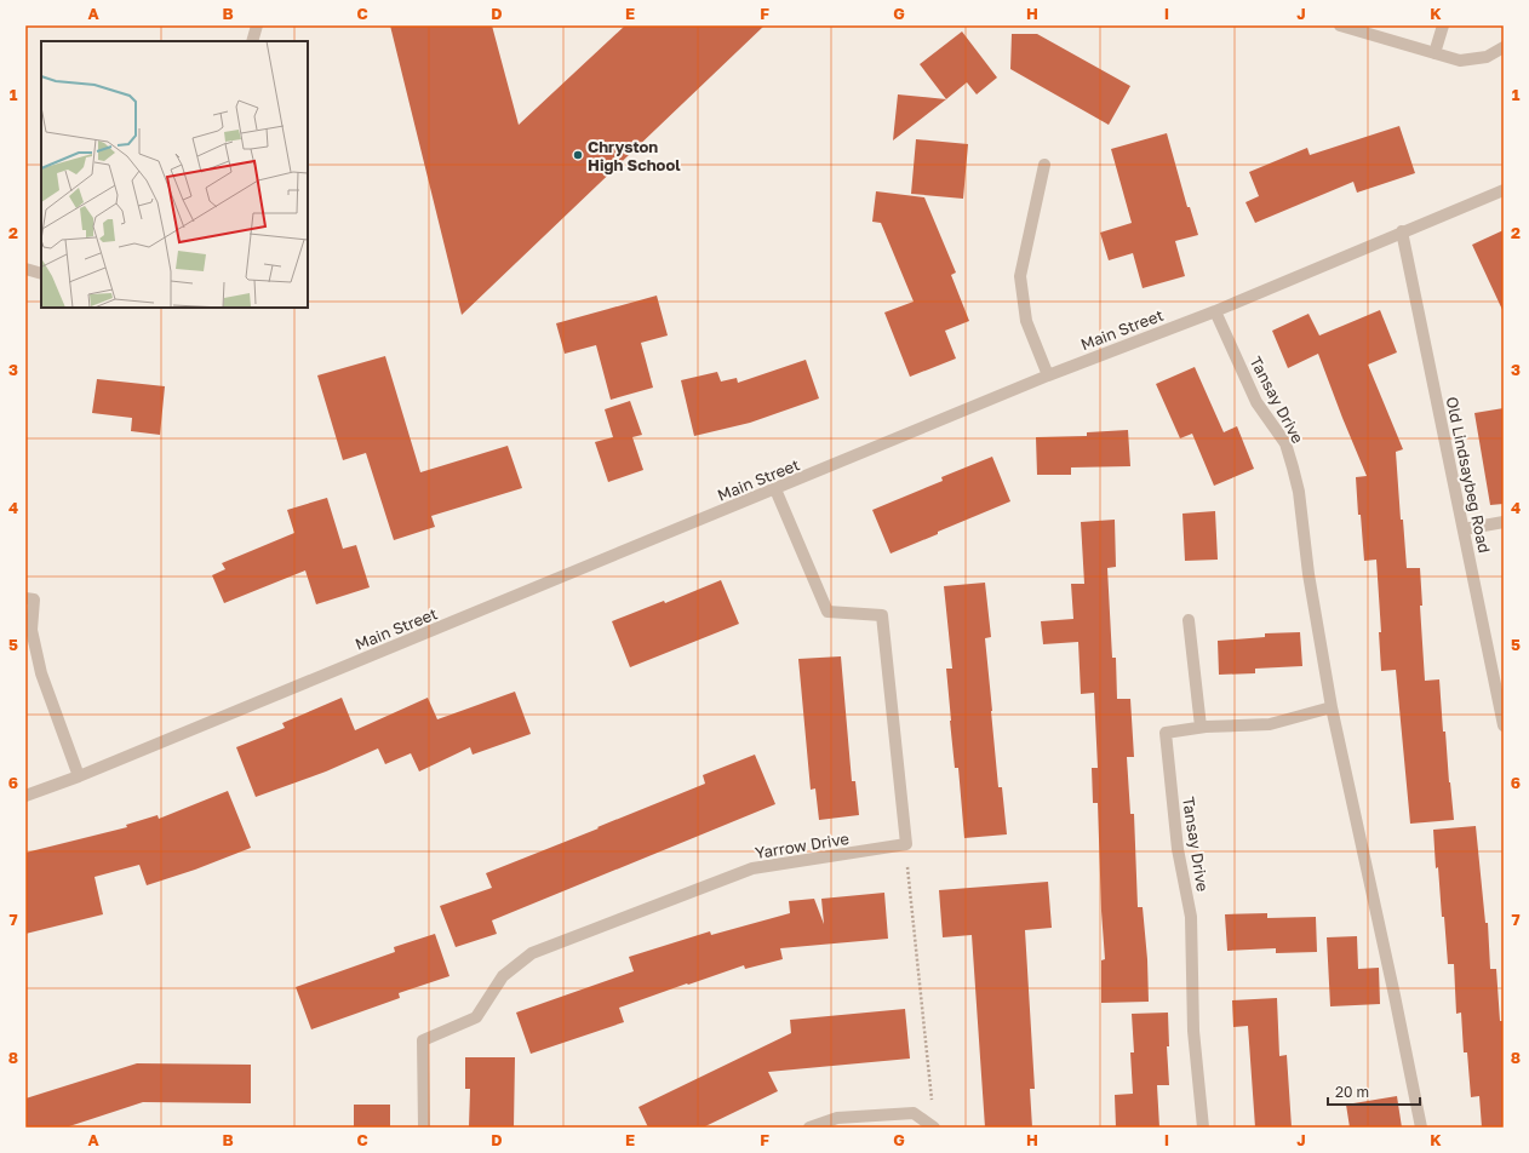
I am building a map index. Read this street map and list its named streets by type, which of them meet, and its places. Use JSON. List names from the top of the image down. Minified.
{"streets":{"street":["Main Street","Tansay Drive","Old Lindsaybeg Road","Yarrow Drive"]},"crossings":[["Main Street","Tansay Drive"],["Main Street","Old Lindsaybeg Road"]],"places":["Chryston High School"],"scale_bar":"20 m","grid":{"columns":["A","B","C","D","E","F","G","H","I","J","K"],"rows":["1","2","3","4","5","6","7","8"]}}
